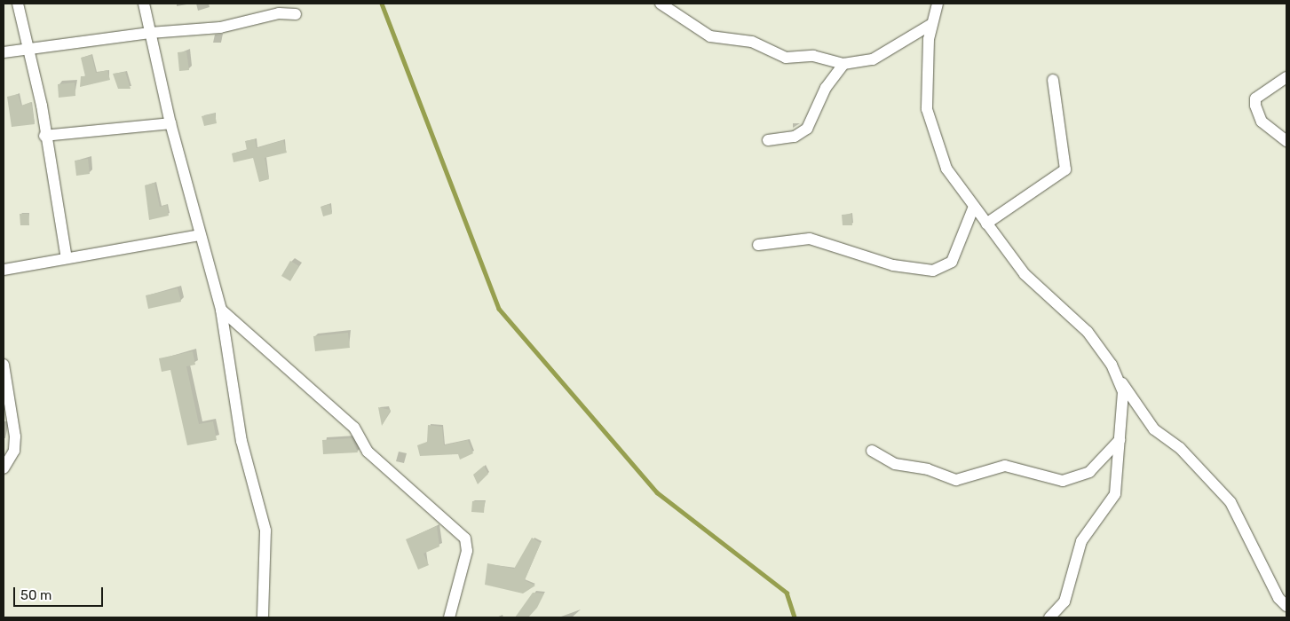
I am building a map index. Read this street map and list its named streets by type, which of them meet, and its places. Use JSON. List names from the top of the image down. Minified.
{"scale_bar":"50 m"}
